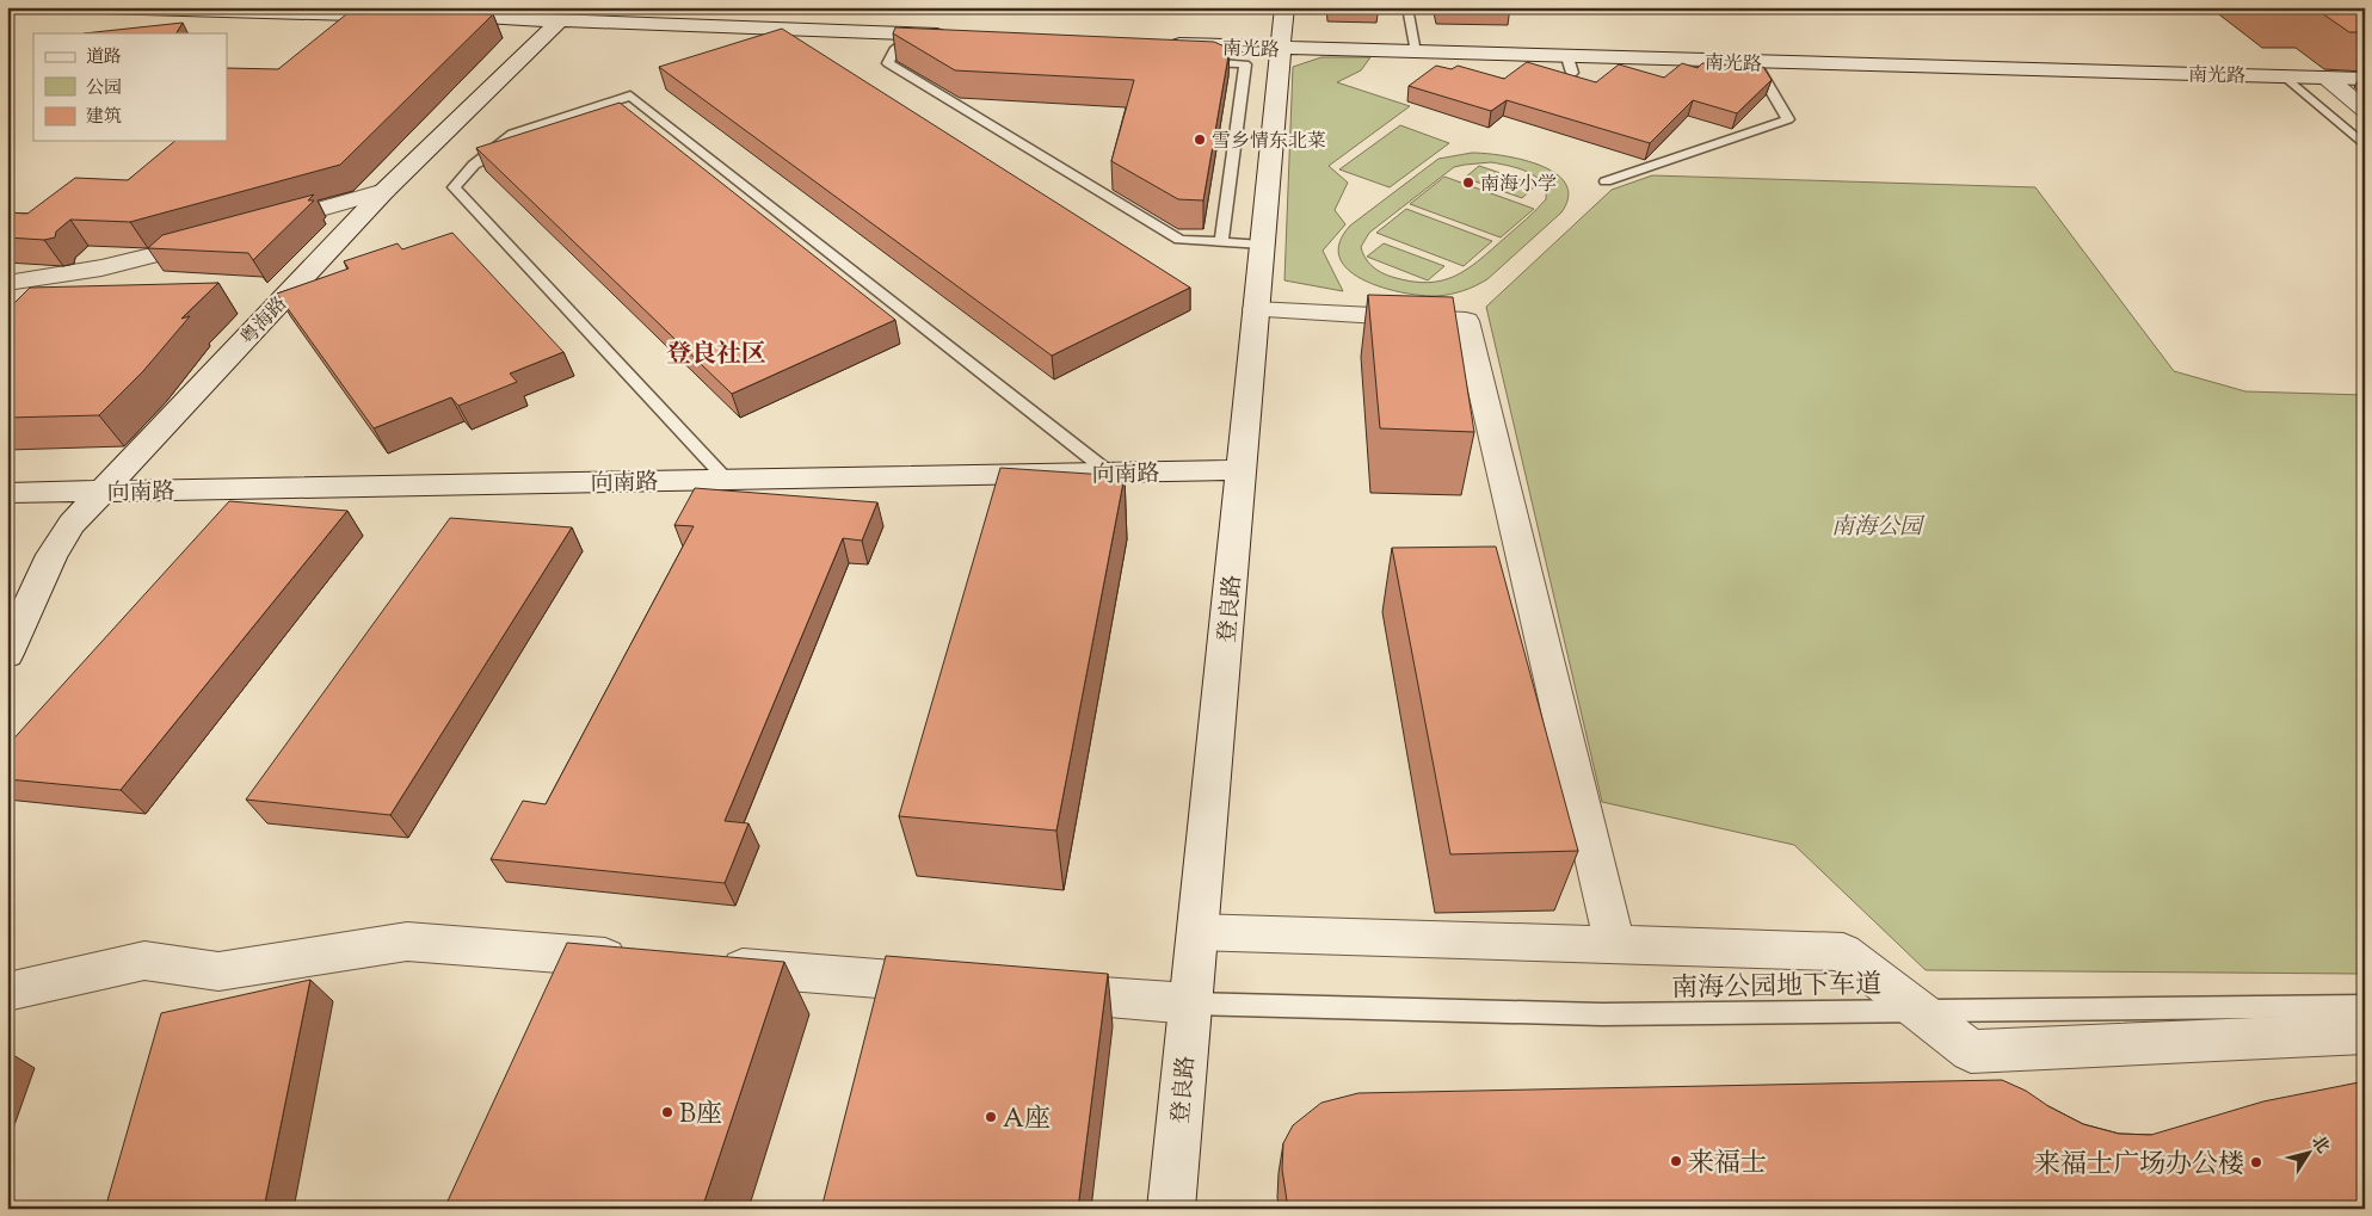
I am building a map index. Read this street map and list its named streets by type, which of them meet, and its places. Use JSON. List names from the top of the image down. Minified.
{"streets":{"street":["南光路","粤海路","向南路","登良路"],"lane":["南海公园地下车道"]},"crossings":[["南光路","登良路"],["粤海路","向南路"],["向南路","登良路"],["登良路","南海公园地下车道"]],"districts":["登良社区"],"parks":["南海公园"],"places":["雪乡情东北菜","南海小学","B座","A座","来福士","来福士广场办公楼"],"legend":["道路","公园","建筑"],"north":"top right"}
